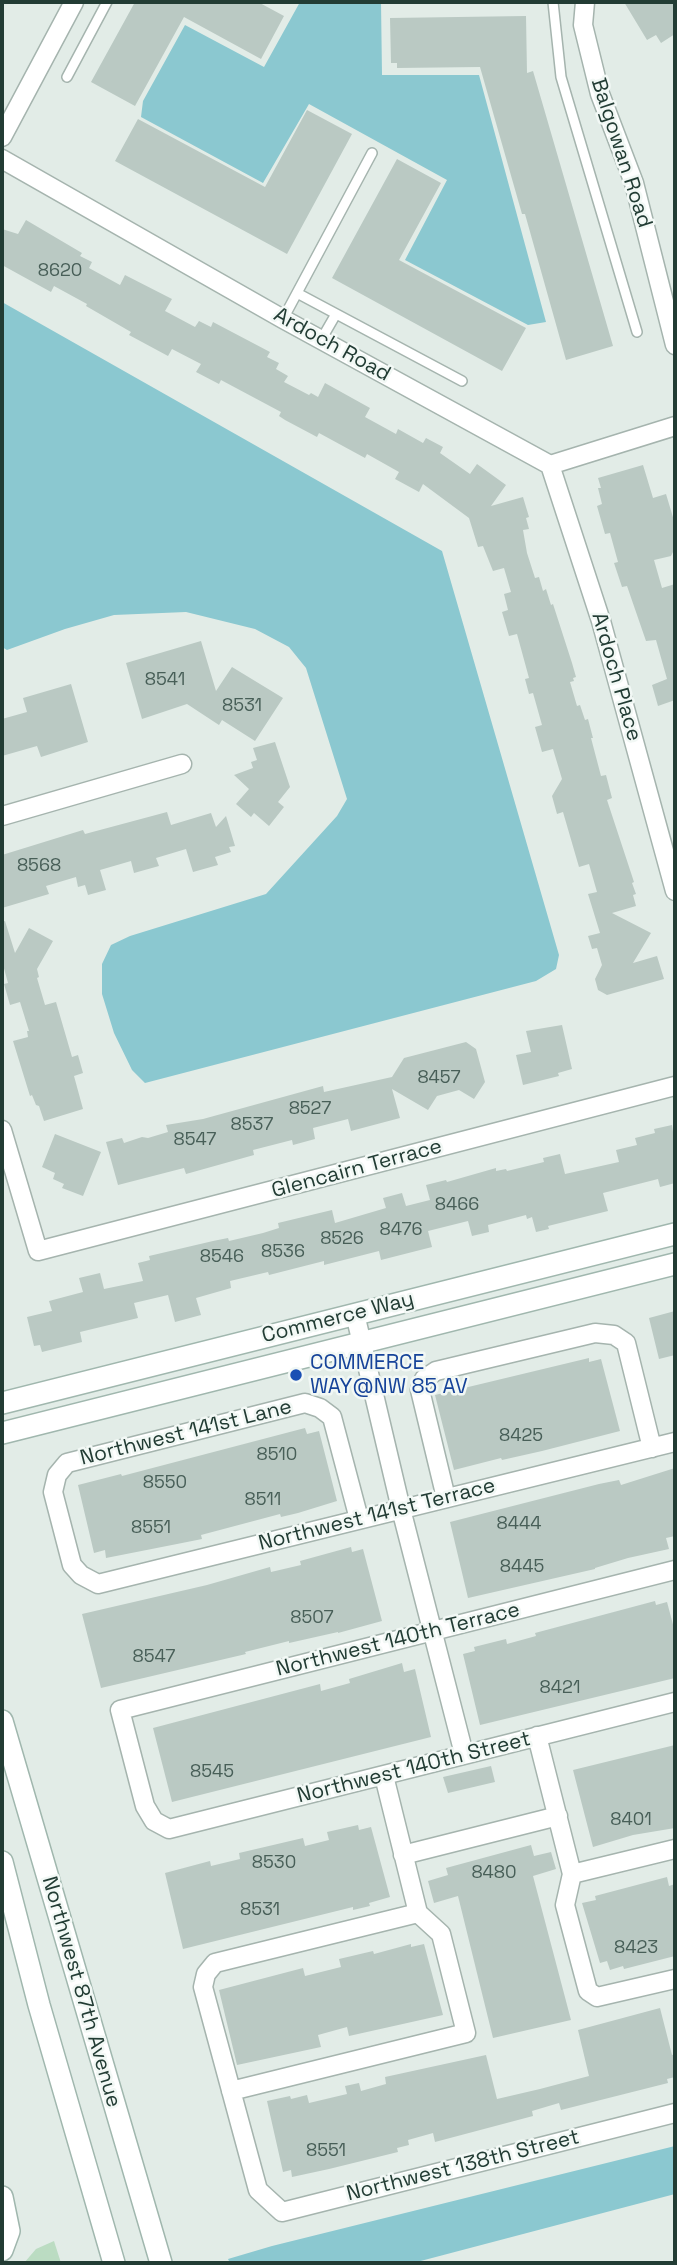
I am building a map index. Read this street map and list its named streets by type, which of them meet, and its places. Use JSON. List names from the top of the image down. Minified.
{"streets":{"street":["Balgowan Road","Ardoch Road","Ardoch Place","Glencairn Terrace","Commerce Way","Northwest 141st Lane","Northwest 141st Terrace","Northwest 140th Terrace","Northwest 140th Street","Northwest 87th Avenue","Northwest 138th Street"]},"crossings":[["Ardoch Road","Ardoch Place"],["Northwest 141st Lane","Northwest 141st Terrace"],["Northwest 140th Terrace","Northwest 140th Street"]],"places":["COMMERCE WAY@NW 85 AV"],"house_numbers":["8620","8541","8531","8568","8457","8527","8537","8547","8466","8476","8526","8536","8546","8425","8510","8550","8511","8444","8551","8445","8507","8547","8421","8545","8401","8530","8480","8531","8423","8551"]}
